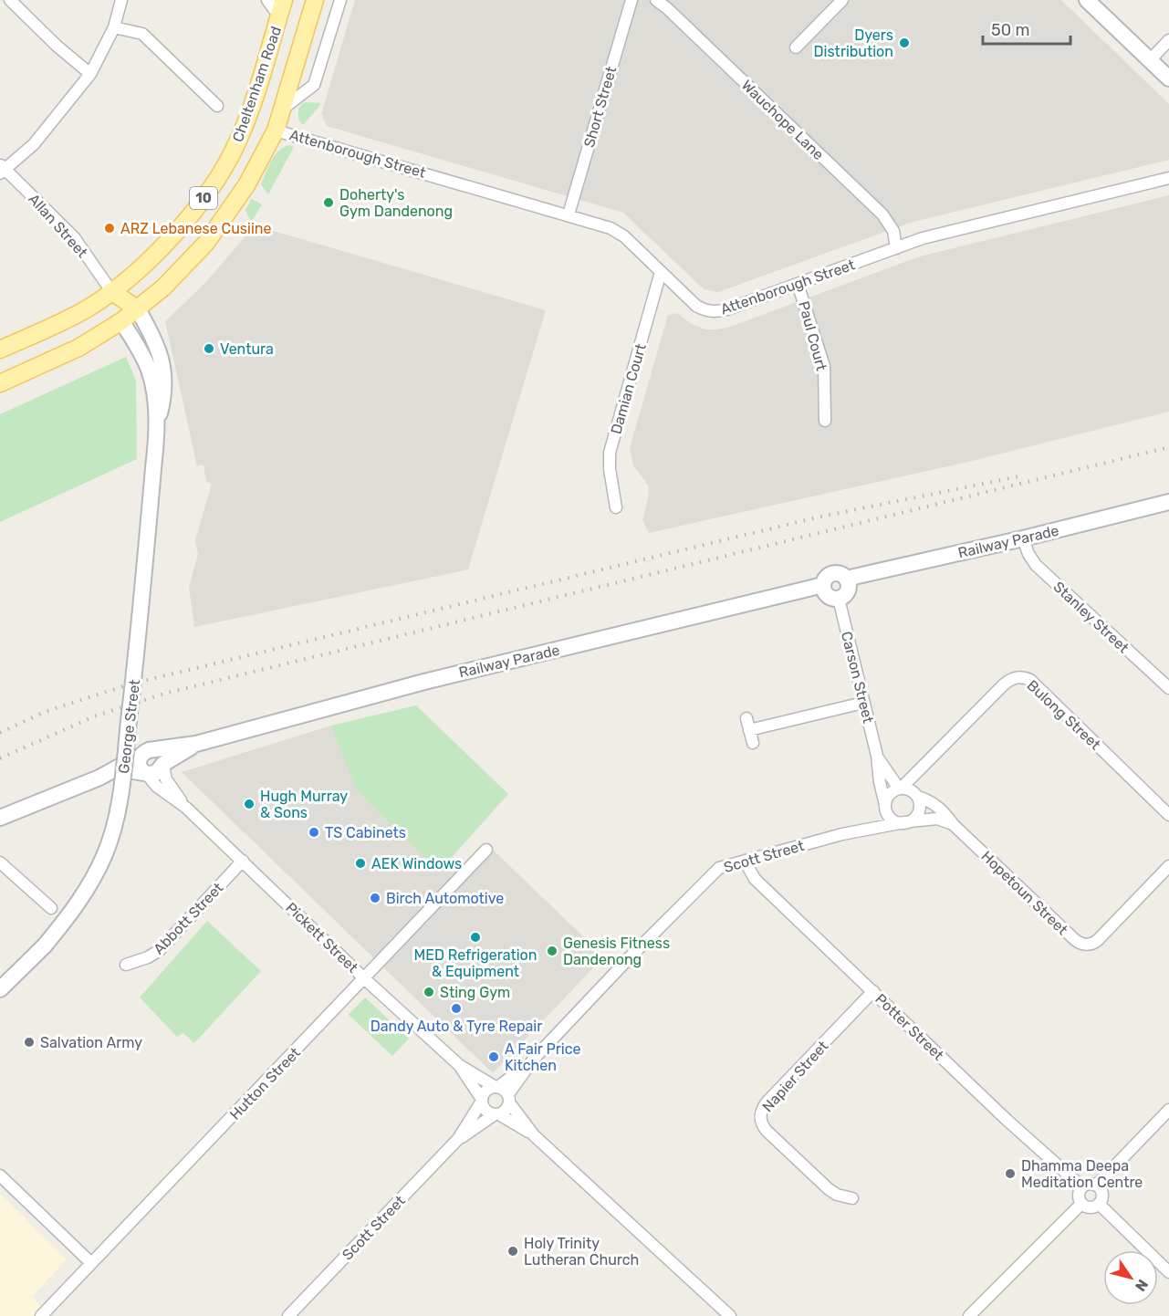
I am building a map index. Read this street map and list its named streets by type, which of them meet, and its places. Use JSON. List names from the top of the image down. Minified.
{"streets":{"main road":["Cheltenham Road","10","Railway Parade","George Street"],"street":["Short Street","Wauchope Lane","Attenborough Street","Allan Street","Paul Court","Damian Court","Stanley Street","Carson Street","Bulong Street","Scott Street","Hopetoun Street","Abbott Street","Pickett Street","Potter Street","Napier Street","Hutton Street"]},"crossings":[["Cheltenham Road","Attenborough Street"],["Cheltenham Road","10"],["Cheltenham Road","Allan Street"],["Cheltenham Road","George Street"],["Short Street","Attenborough Street"],["Wauchope Lane","Attenborough Street"],["Attenborough Street","Paul Court"],["Attenborough Street","Damian Court"],["10","George Street"],["Railway Parade","Stanley Street"],["Railway Parade","Carson Street"],["Railway Parade","Pickett Street"],["Carson Street","Bulong Street"],["Carson Street","Scott Street"],["Carson Street","Hopetoun Street"],["Bulong Street","Scott Street"],["Bulong Street","Hopetoun Street"],["Scott Street","Hopetoun Street"],["Scott Street","Pickett Street"],["Scott Street","Potter Street"],["Abbott Street","Pickett Street"],["Pickett Street","Hutton Street"],["Potter Street","Napier Street"]],"places":["Dyers Distribution","Doherty's Gym Dandenong","ARZ Lebanese Cusiine","Ventura","Hugh Murray & Sons","TS Cabinets","AEK Windows","Birch Automotive","MED Refrigeration & Equipment","Genesis Fitness Dandenong","Sting Gym","Dandy Auto & Tyre Repair","Salvation Army","A Fair Price Kitchen","Dhamma Deepa Meditation Centre","Holy Trinity Lutheran Church"],"scale_bar":"50 m","north":"bottom right"}
